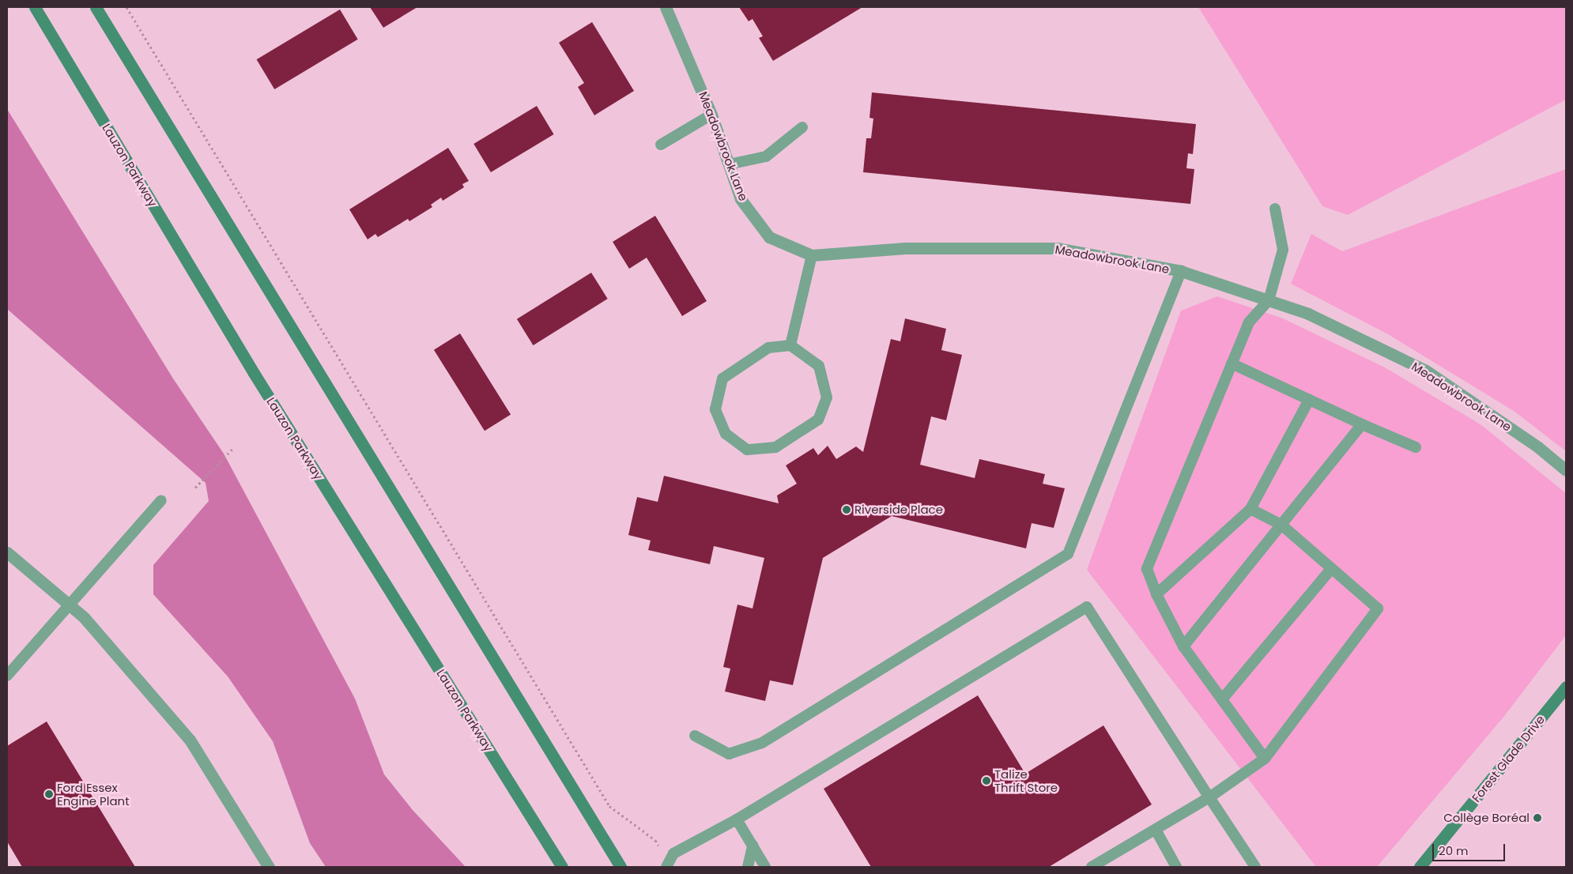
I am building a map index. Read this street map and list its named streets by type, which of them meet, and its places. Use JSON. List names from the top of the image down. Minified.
{"streets":{"main road":["Lauzon Parkway","Forest Glade Drive"],"street":["Meadowbrook Lane"]},"places":["Riverside Place","Talize Thrift Store","Ford Essex Engine Plant","Collège Boréal"],"scale_bar":"20 m"}
